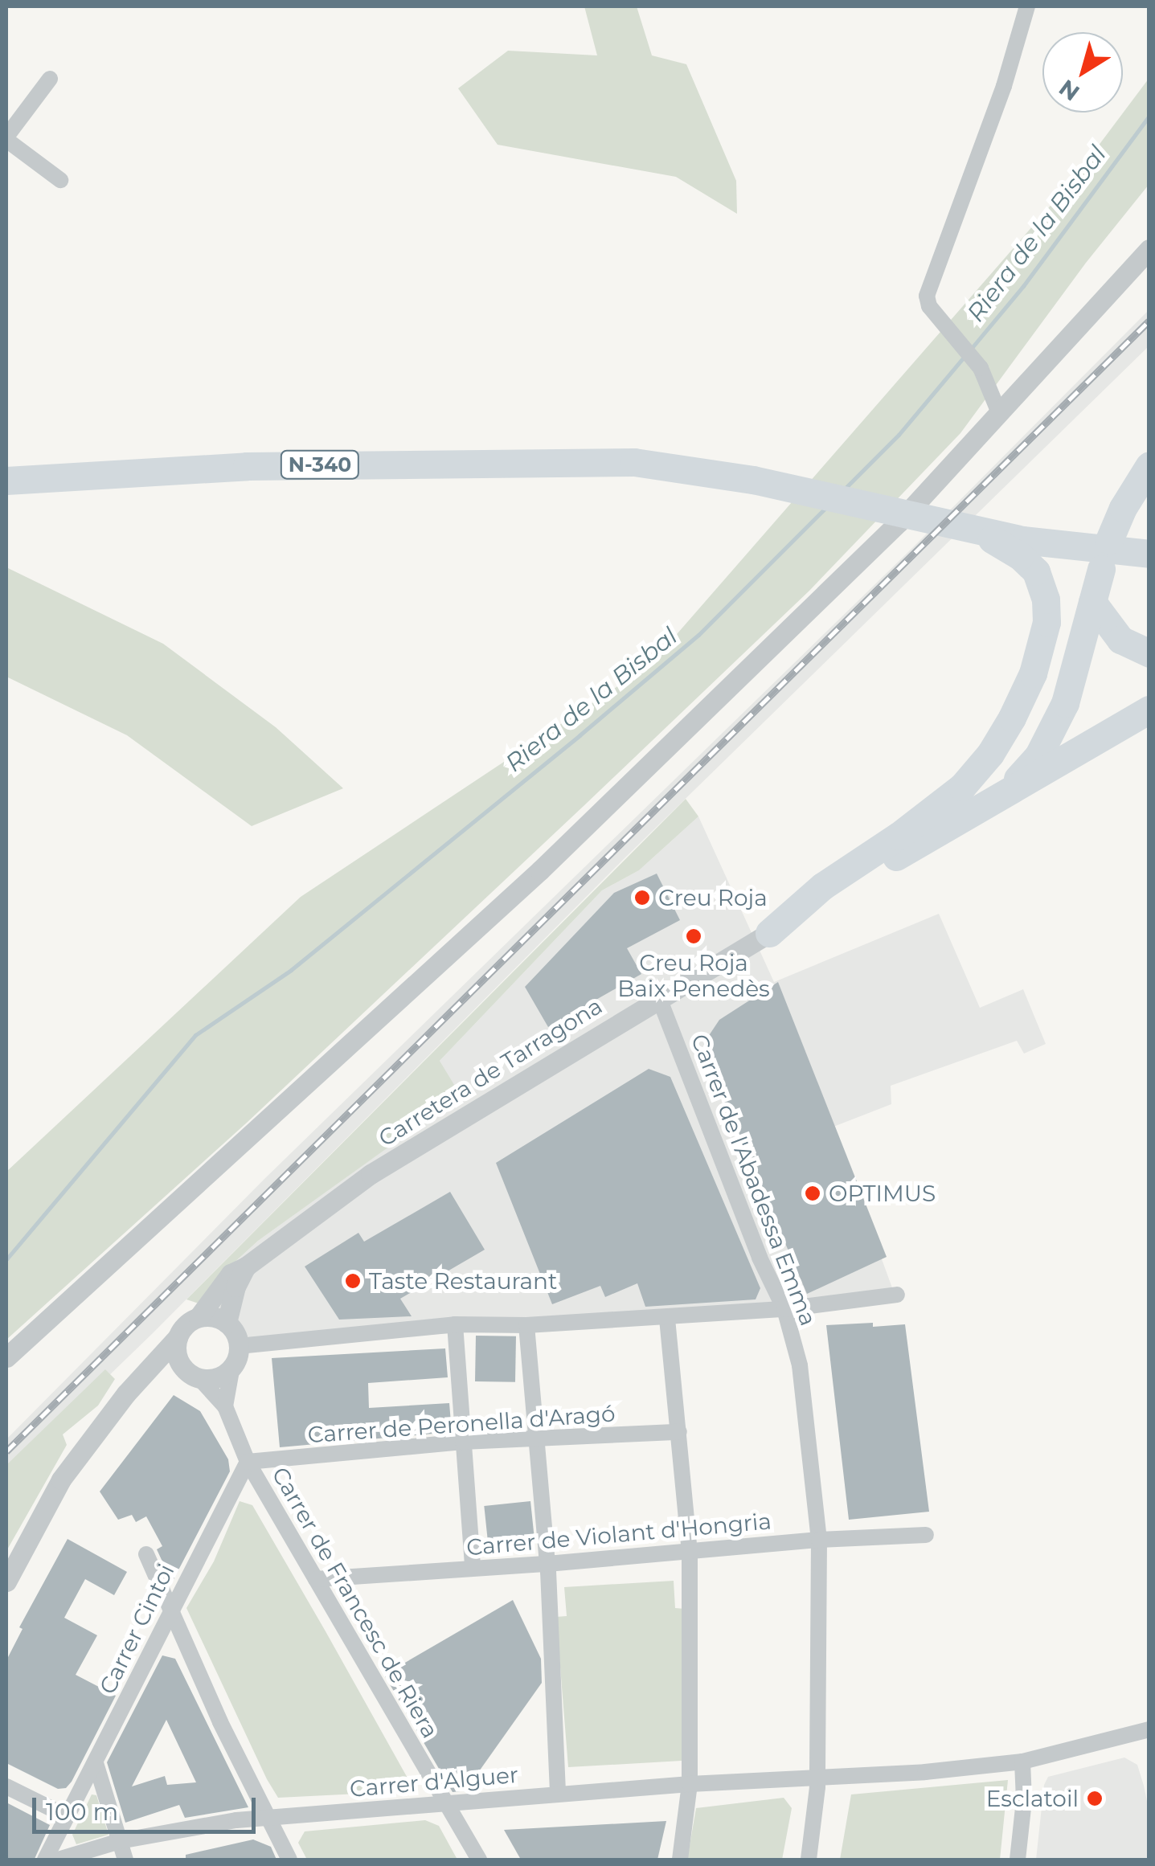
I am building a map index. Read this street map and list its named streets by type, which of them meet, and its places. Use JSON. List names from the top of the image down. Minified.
{"streets":{"highway":["N-340"],"street":["Carretera de Tarragona","Carrer de l'Abadessa Emma","Carrer de Peronella d'Aragó","Carrer de Violant d'Hongria","Carrer de Francesc de Riera","Carrer Cintoi","Carrer d'Alguer"]},"crossings":[["Carretera de Tarragona","Carrer de l'Abadessa Emma"],["Carretera de Tarragona","Carrer de Francesc de Riera"],["Carrer de l'Abadessa Emma","Carrer de Violant d'Hongria"],["Carrer de l'Abadessa Emma","Carrer d'Alguer"],["Carrer de Peronella d'Aragó","Carrer de Francesc de Riera"],["Carrer de Peronella d'Aragó","Carrer Cintoi"],["Carrer de Violant d'Hongria","Carrer de Francesc de Riera"],["Carrer de Francesc de Riera","Carrer Cintoi"],["Carrer de Francesc de Riera","Carrer d'Alguer"]],"water":["Riera de la Bisbal"],"places":["Creu Roja","Creu Roja Baix Penedès","OPTIMUS","Taste Restaurant","Esclatoil"],"scale_bar":"100 m","north":"bottom left"}
